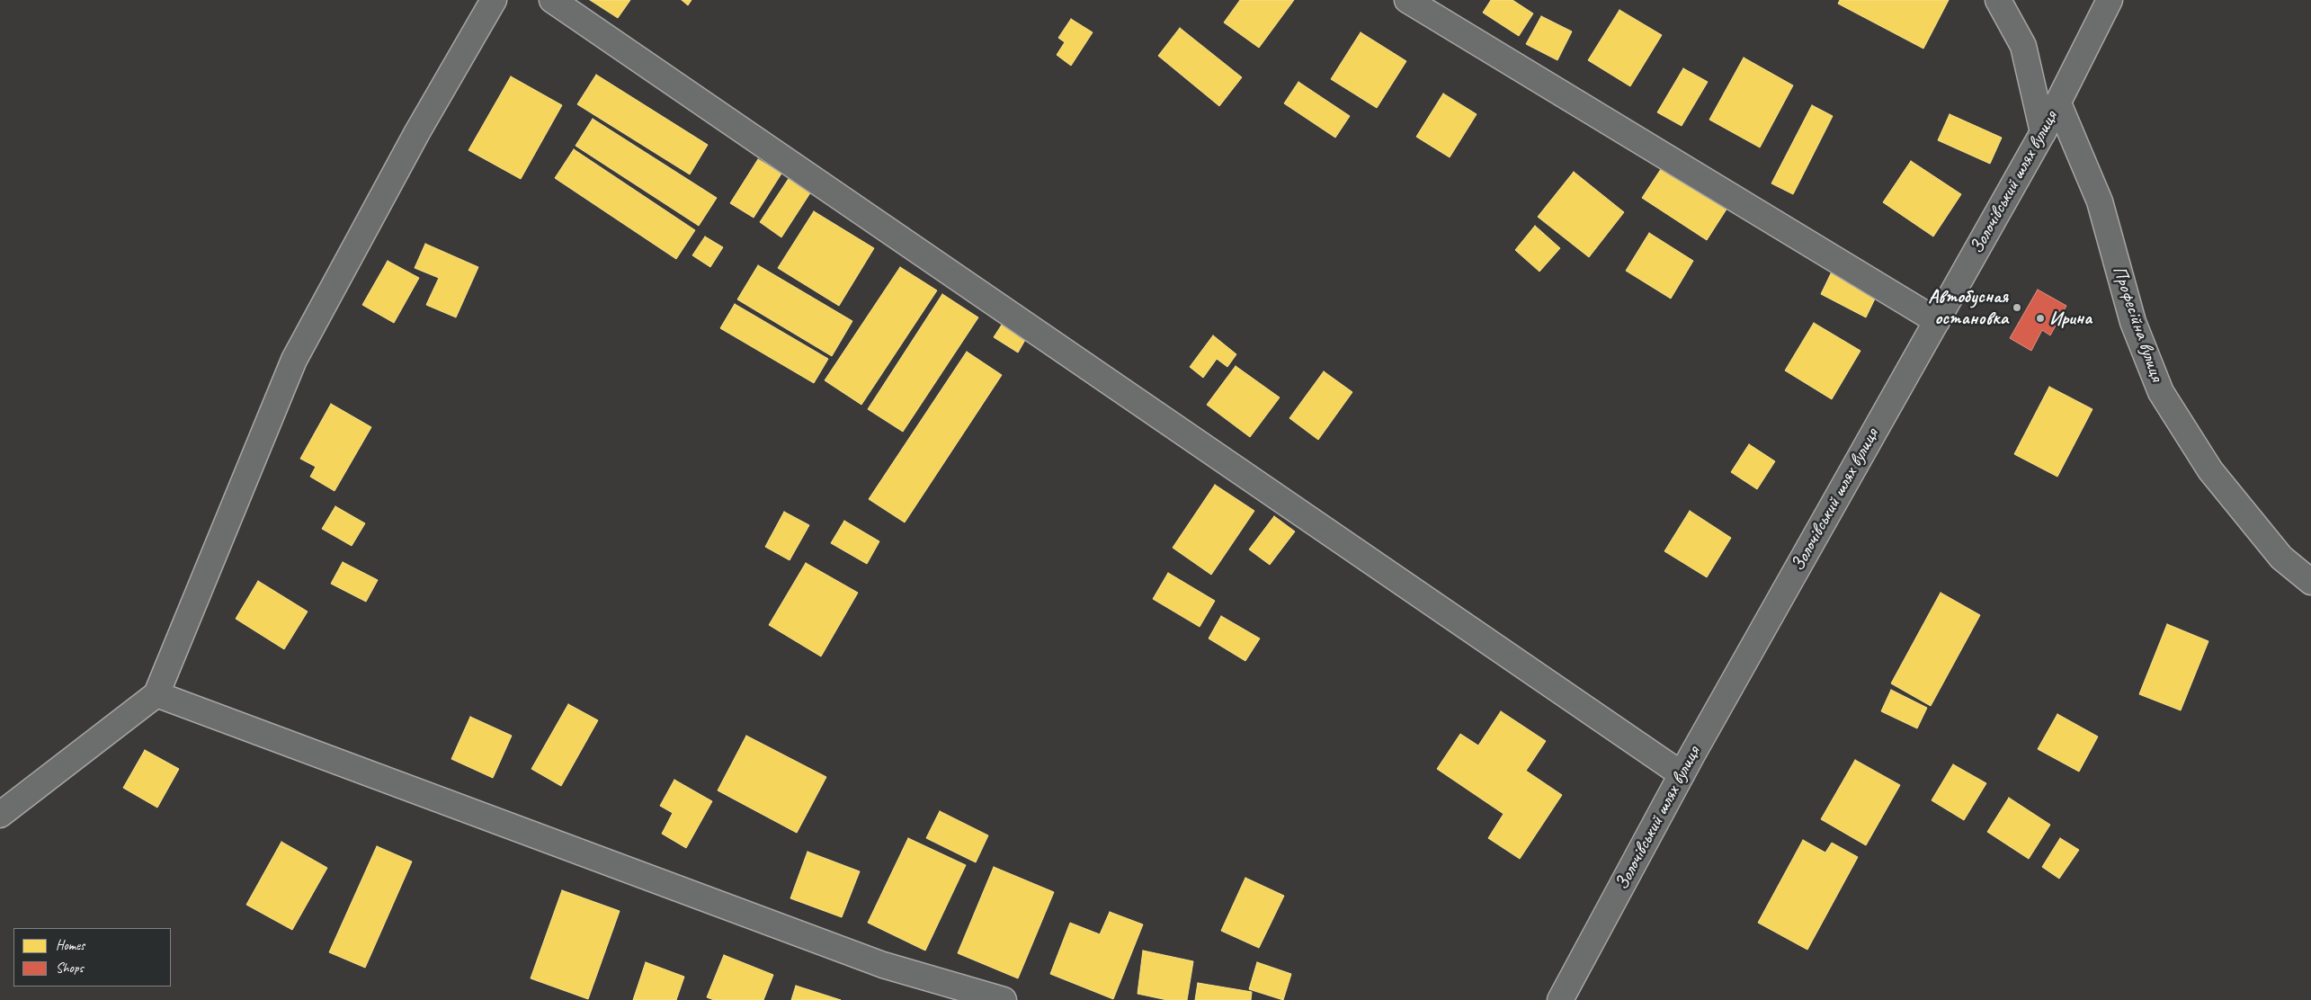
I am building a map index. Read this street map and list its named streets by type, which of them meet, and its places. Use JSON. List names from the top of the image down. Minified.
{"streets":{"street":["Золочівський шлях вулиця","Професійна вулиця"]},"crossings":[["Золочівський шлях вулиця","Професійна вулиця"]],"places":["Автобусная остановка","Ирина"],"legend":["Homes","Shops"]}
